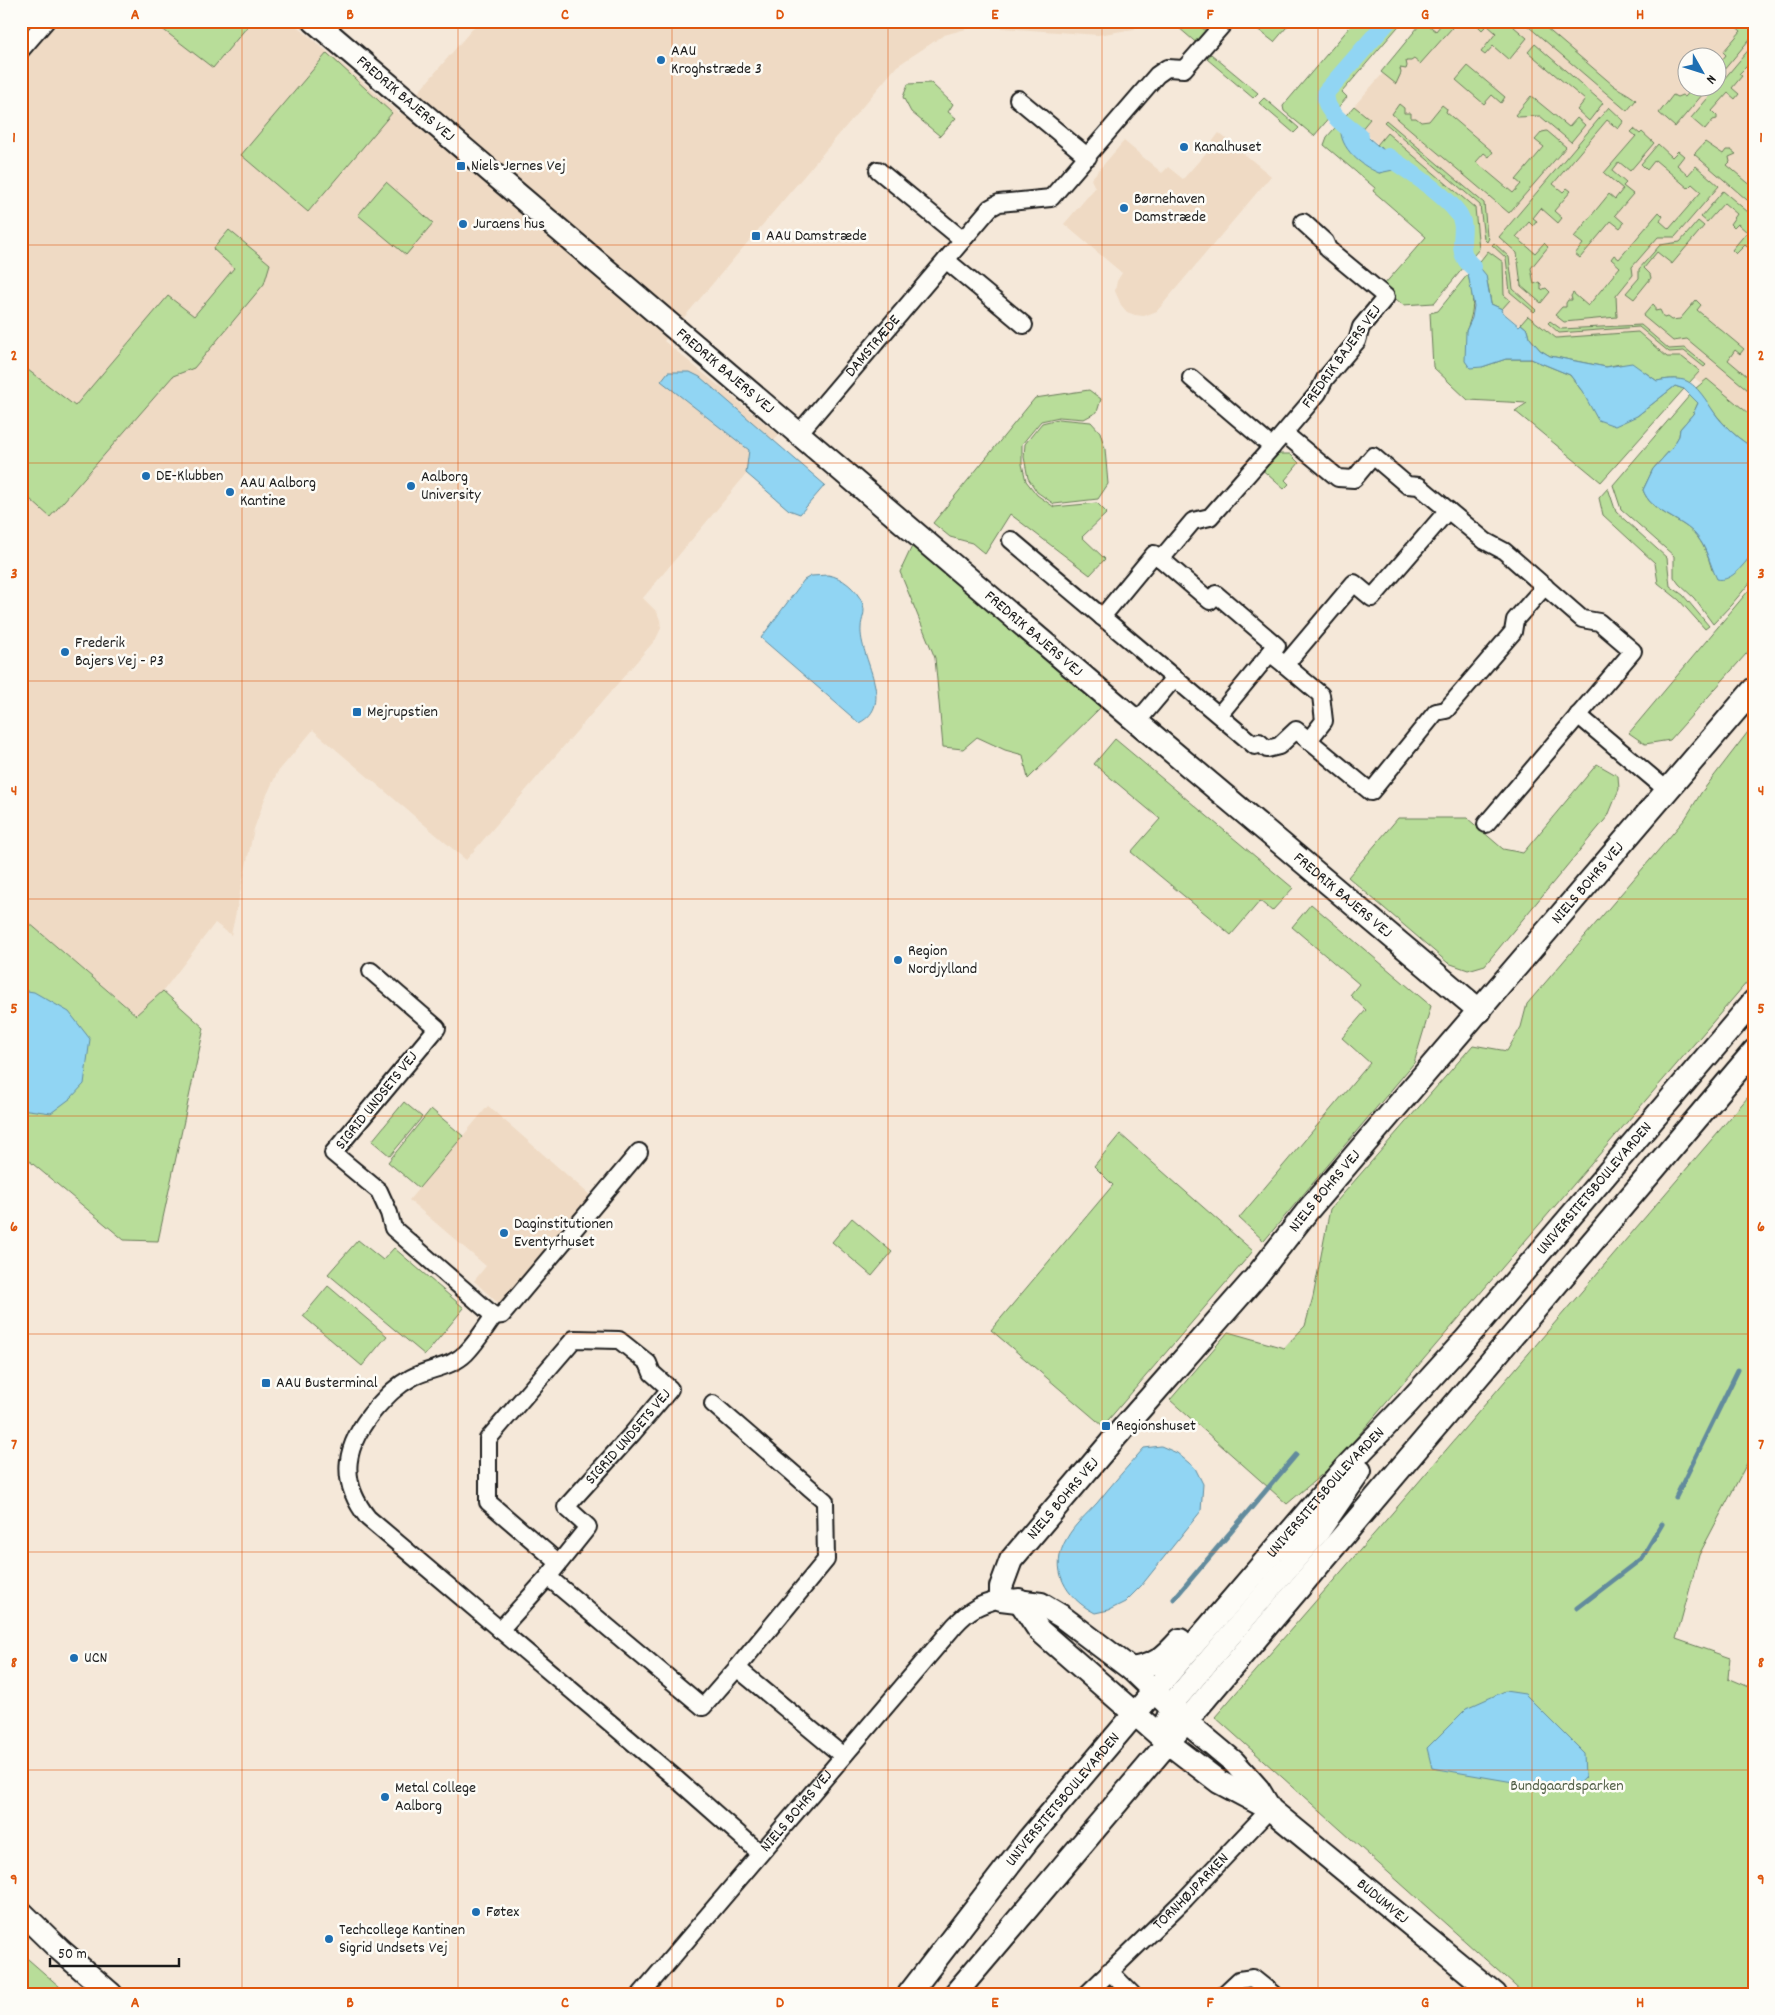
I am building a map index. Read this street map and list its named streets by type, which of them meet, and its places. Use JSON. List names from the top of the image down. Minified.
{"streets":{"street":["FREDRIK BAJERS VEJ","DAMSTRÆDE","NIELS BOHRS VEJ","SIGRID UNDSETS VEJ","UNIVERSITETSBOULEVARDEN","TORNHØJPARKEN","BUDUMVEJ"]},"crossings":[["FREDRIK BAJERS VEJ","DAMSTRÆDE"],["FREDRIK BAJERS VEJ","NIELS BOHRS VEJ"],["NIELS BOHRS VEJ","UNIVERSITETSBOULEVARDEN"],["NIELS BOHRS VEJ","BUDUMVEJ"],["UNIVERSITETSBOULEVARDEN","BUDUMVEJ"],["TORNHØJPARKEN","BUDUMVEJ"]],"parks":["Bundgaardsparken"],"places":{"other":["AAU Kroghstræde 3","Kanalhuset","Børnehaven Damstræde","Juraens hus","DE-Klubben","Aalborg University","AAU Aalborg Kantine","Frederik Bajers Vej - P3","Region Nordjylland","Daginstitutionen Eventyrhuset","UCN","Metal College Aalborg","Føtex","Techcollege Kantinen Sigrid Undsets Vej"],"transit":["Niels Jernes Vej","AAU Damstræde","Mejrupstien","AAU Busterminal","Regionshuset"]},"scale_bar":"50 m","north":"bottom right","grid":{"columns":["A","B","C","D","E","F","G","H"],"rows":["1","2","3","4","5","6","7","8","9"]}}
